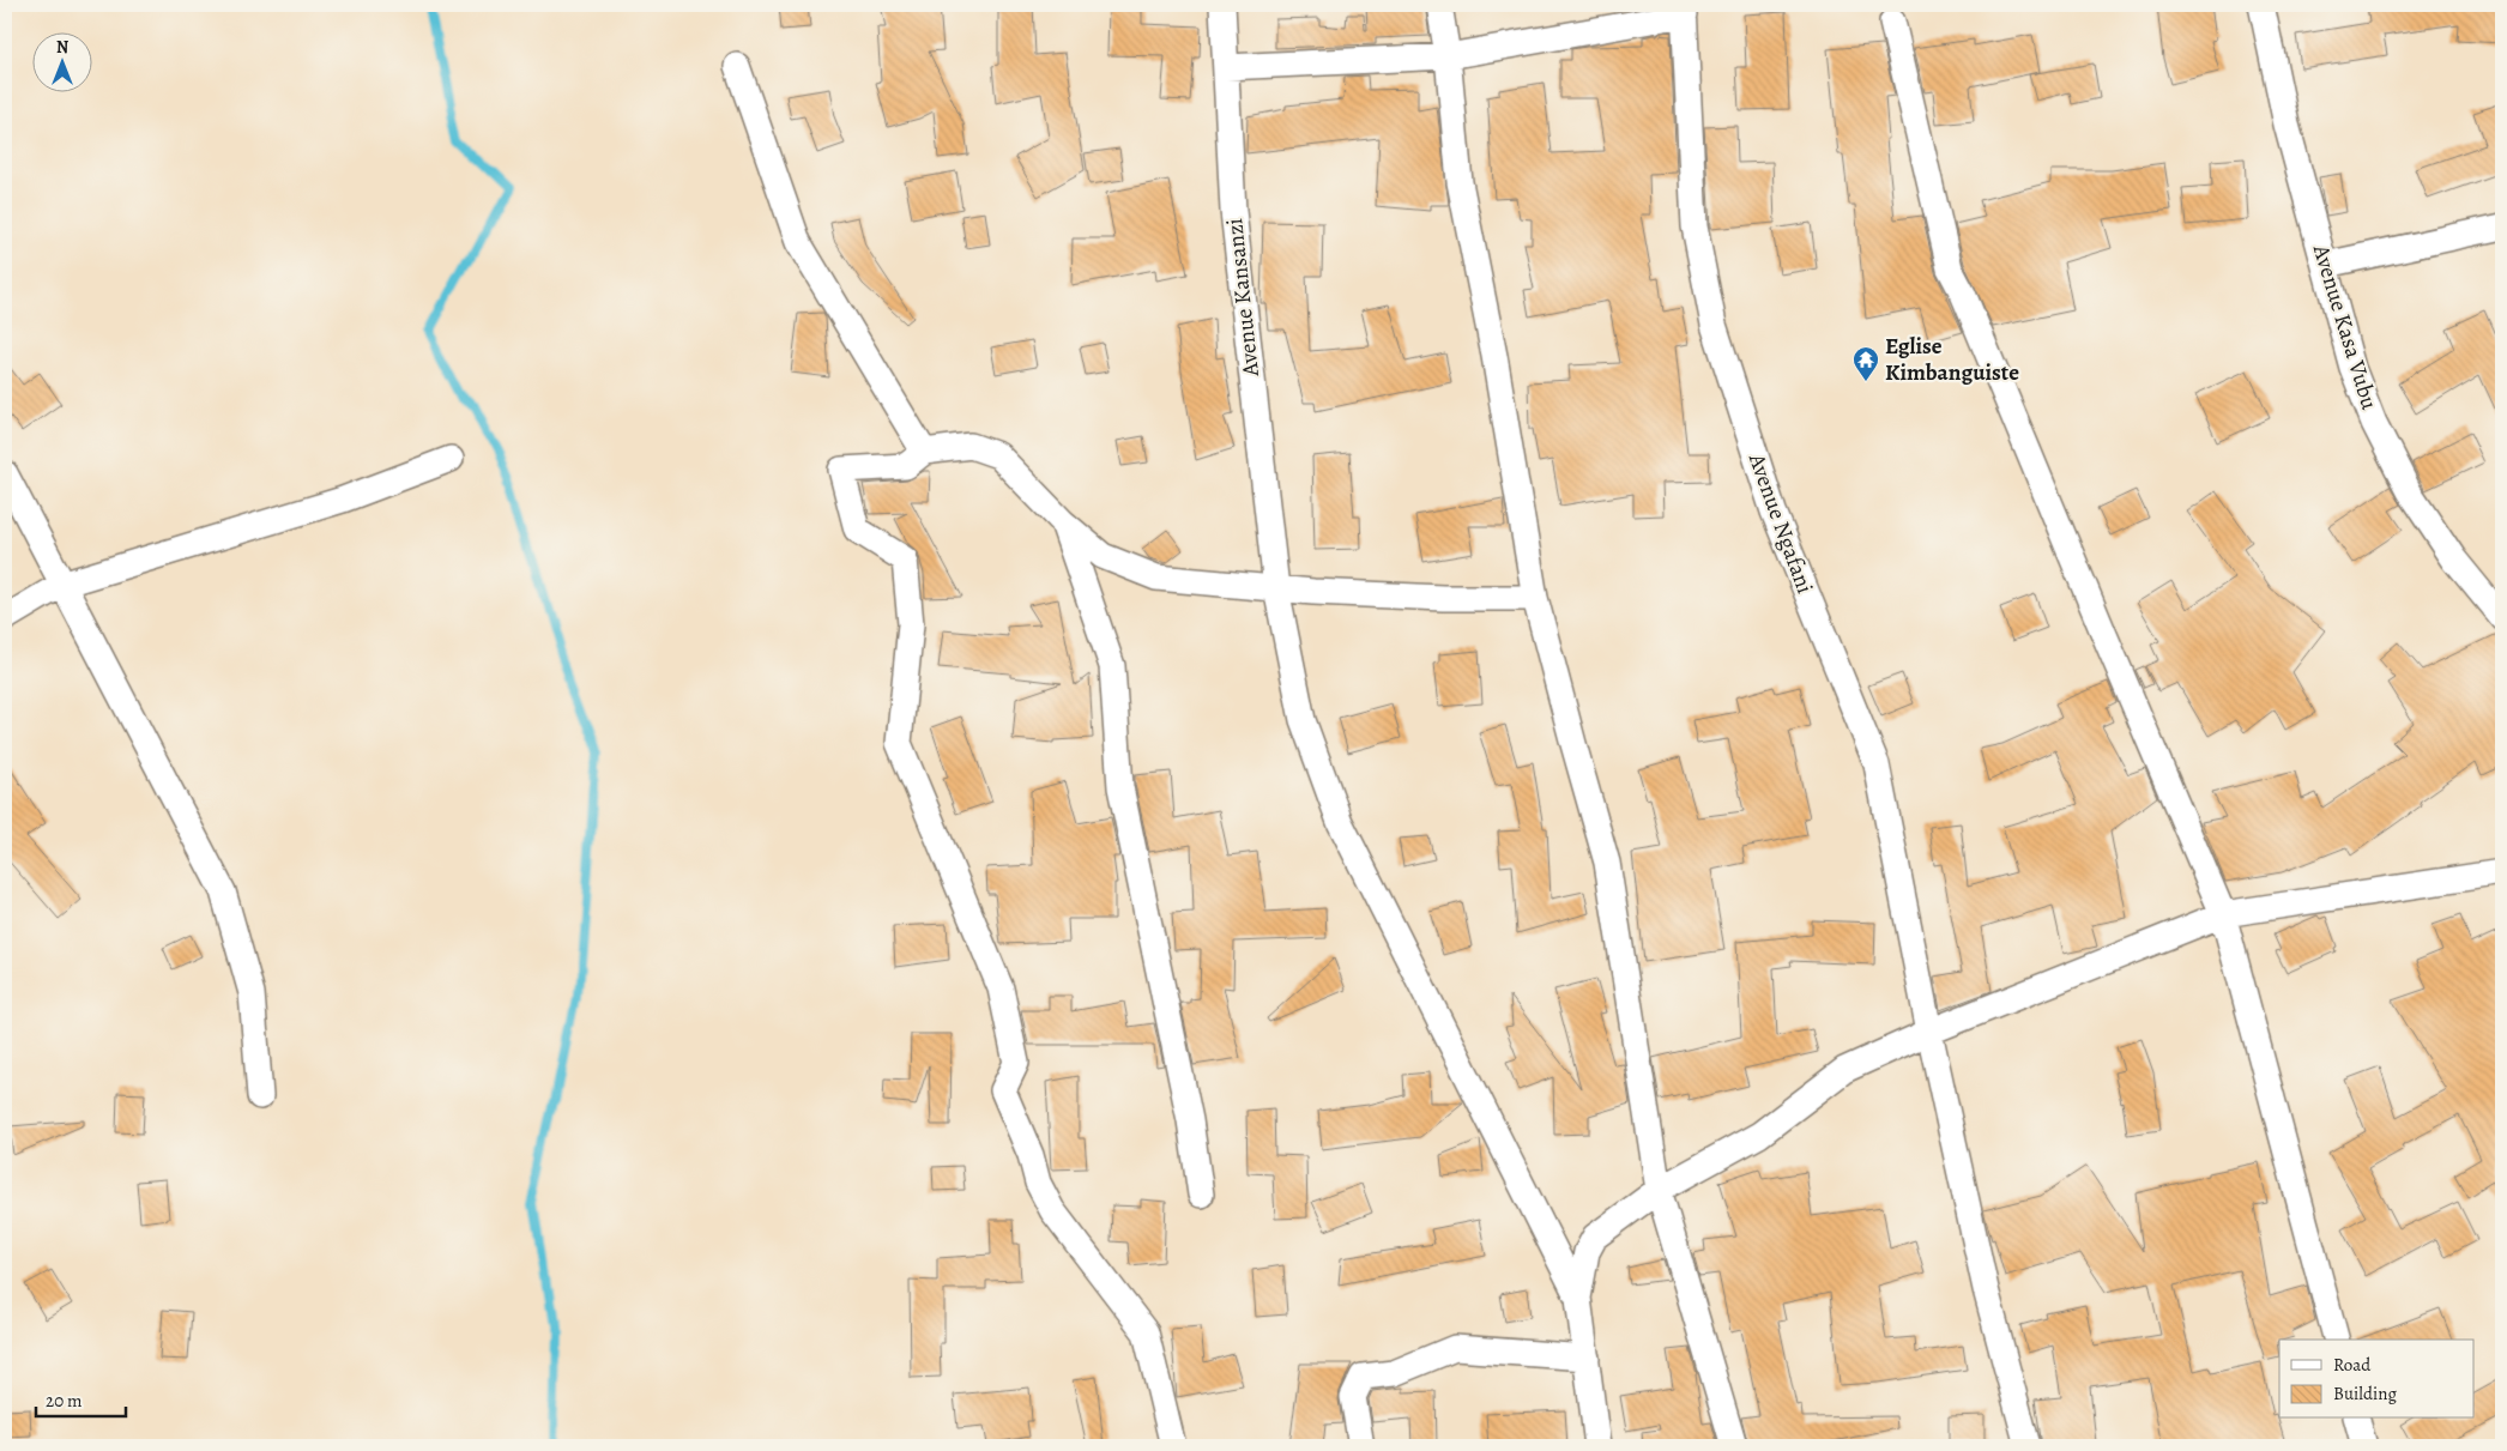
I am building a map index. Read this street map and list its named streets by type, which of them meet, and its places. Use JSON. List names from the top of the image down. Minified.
{"streets":{"street":["Avenue Kansanzi","Avenue Kasa Vubu","Avenue Ngafani"]},"places":{"temple":["Eglise Kimbanguiste"]},"legend":["Road","Building"],"scale_bar":"20 m","north":"top"}
